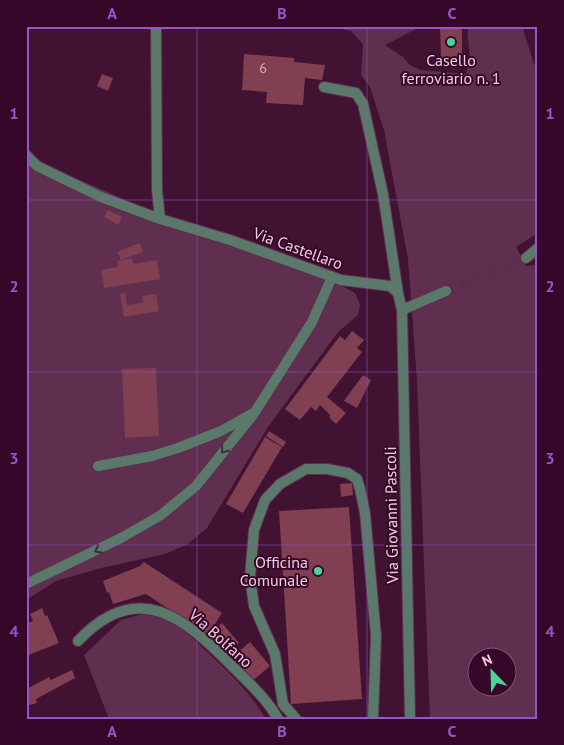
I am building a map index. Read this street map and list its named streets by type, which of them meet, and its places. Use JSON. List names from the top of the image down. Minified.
{"streets":{"street":["Via Castellaro","Via Giovanni Pascoli","Via Bolfano"]},"crossings":[["Via Castellaro","Via Giovanni Pascoli"]],"places":["Casello ferroviario n. 1","Officina Comunale"],"house_numbers":["6"],"north":"top left","grid":{"columns":["A","B","C"],"rows":["1","2","3","4"]}}
